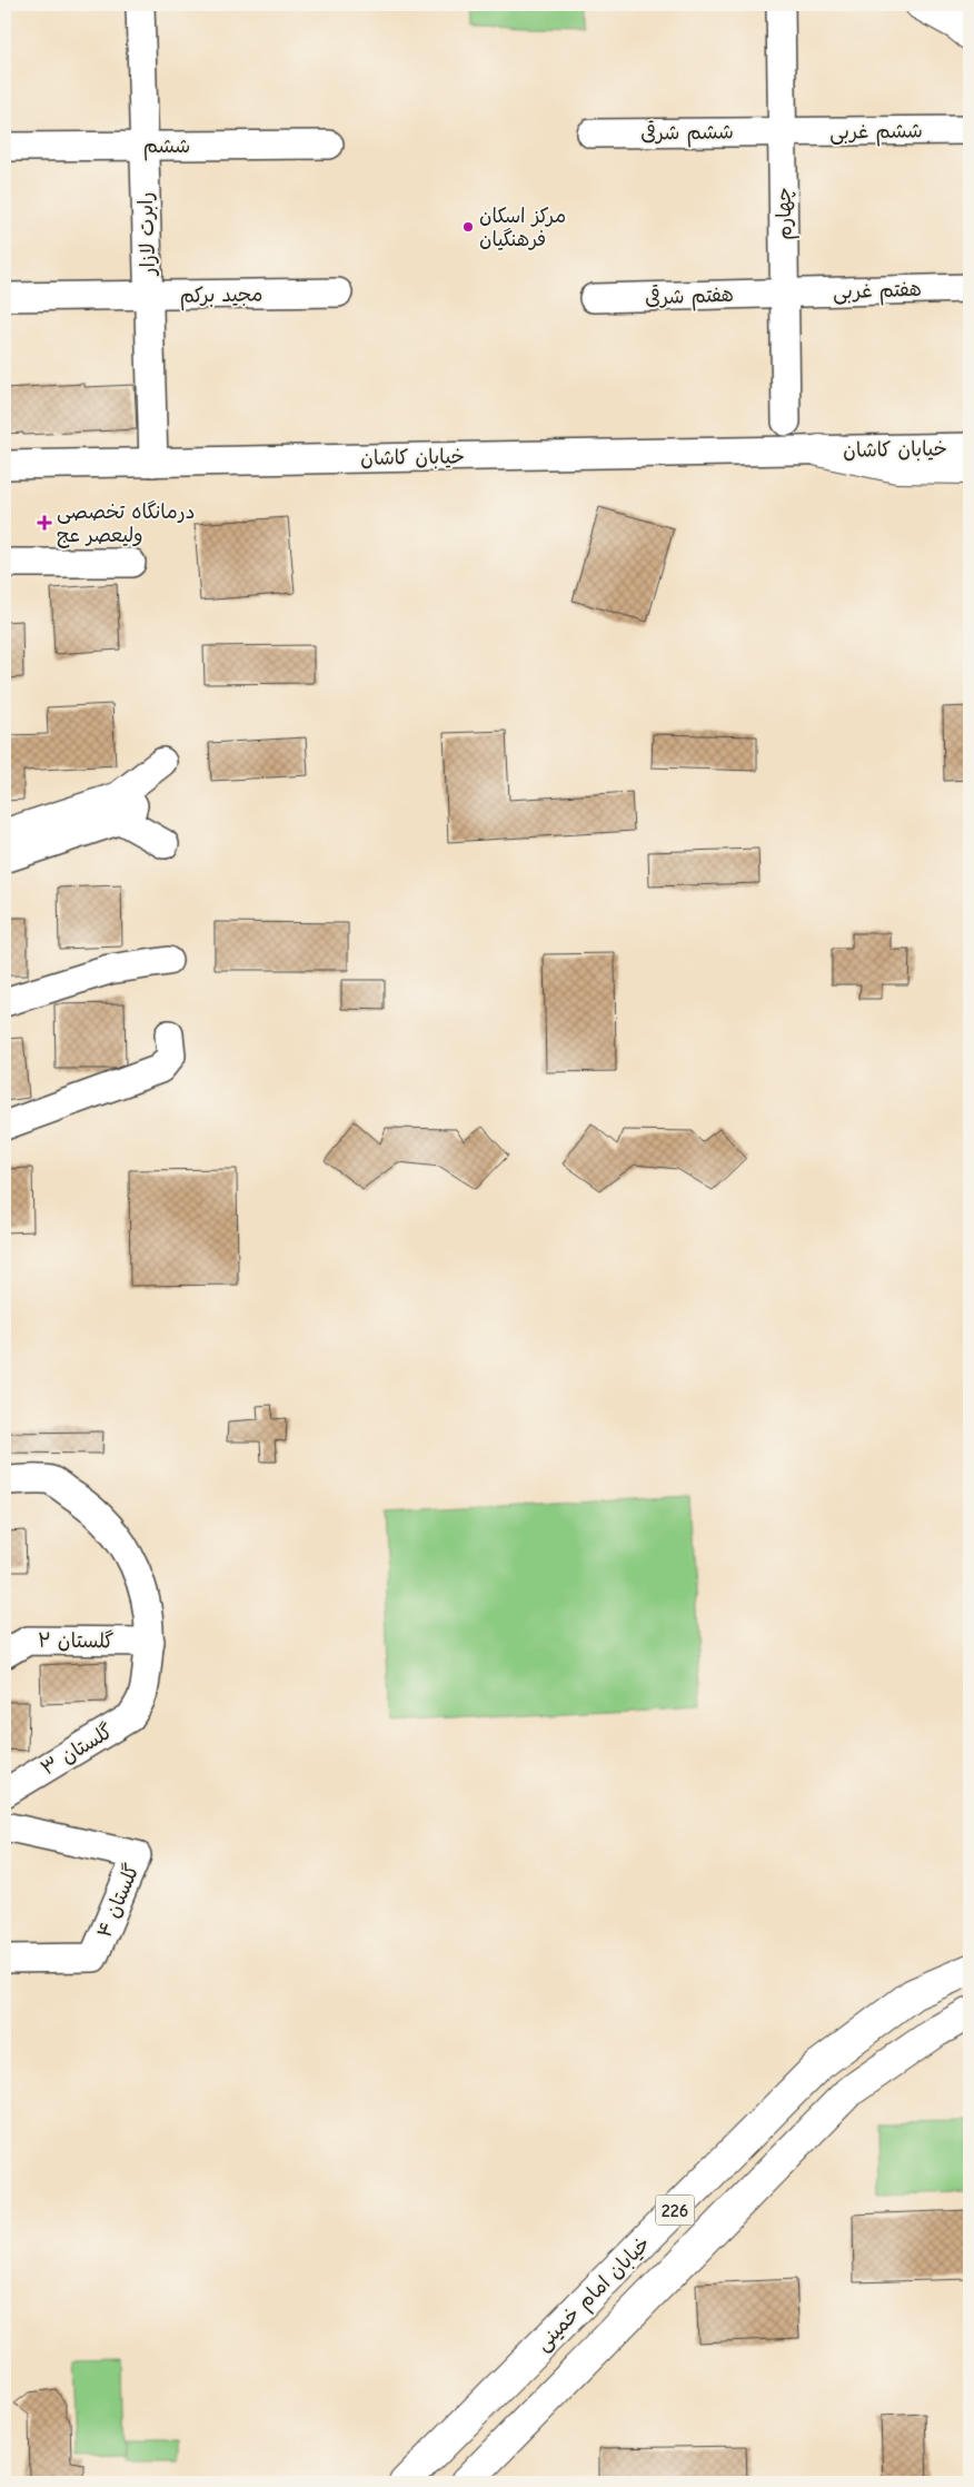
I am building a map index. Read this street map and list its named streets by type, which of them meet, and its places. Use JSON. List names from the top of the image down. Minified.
{"streets":{"main road":["خیابان کاشان","226","خیابان امام خمینی"],"street":["ششم غربی","ششم شرقی","ششم","چهارم","رابرت لازار","هفتم غربی","مجید برکم","هفتم شرقی","گلستان ۲","گلستان ۳","گلستان ۴"]},"crossings":[["ششم غربی","ششم شرقی"],["ششم غربی","چهارم"],["ششم شرقی","چهارم"],["ششم","رابرت لازار"],["چهارم","هفتم غربی"],["چهارم","هفتم شرقی"],["رابرت لازار","مجید برکم"],["رابرت لازار","خیابان کاشان"],["هفتم غربی","هفتم شرقی"],["گلستان ۲","گلستان ۳"]],"places":{"other":["مرکز اسکان فرهنگیان"],"health":["درمانگاه تخصصی ولیعصر عج"]}}
